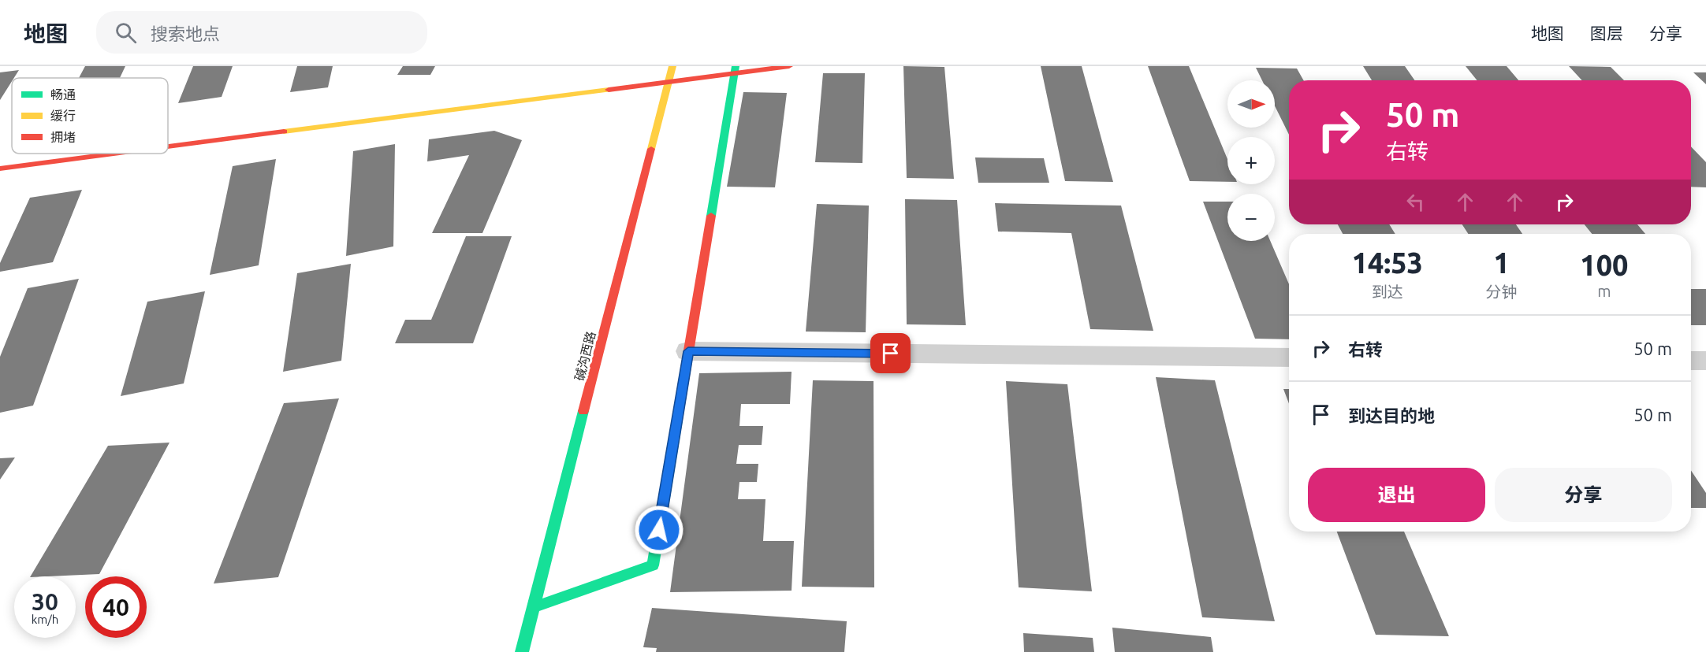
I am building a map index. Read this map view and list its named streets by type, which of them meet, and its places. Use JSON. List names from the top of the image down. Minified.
{"streets":{"street":["碱沟西路"]},"legend":["畅通","缓行","拥堵"],"north":"right","page":{"header":"地图","search":"搜索地点","nav":["地图","图层","分享"],"map_buttons":["+","−"],"turn":["50 m","右转"],"eta":["14:53","到达","1","分钟","100","m"],"list":[{"name":"右转","value":"50 m"},{"name":"到达目的地","value":"50 m"}],"buttons":["退出","分享"],"speed":"30 km/h","limit":"40"}}
